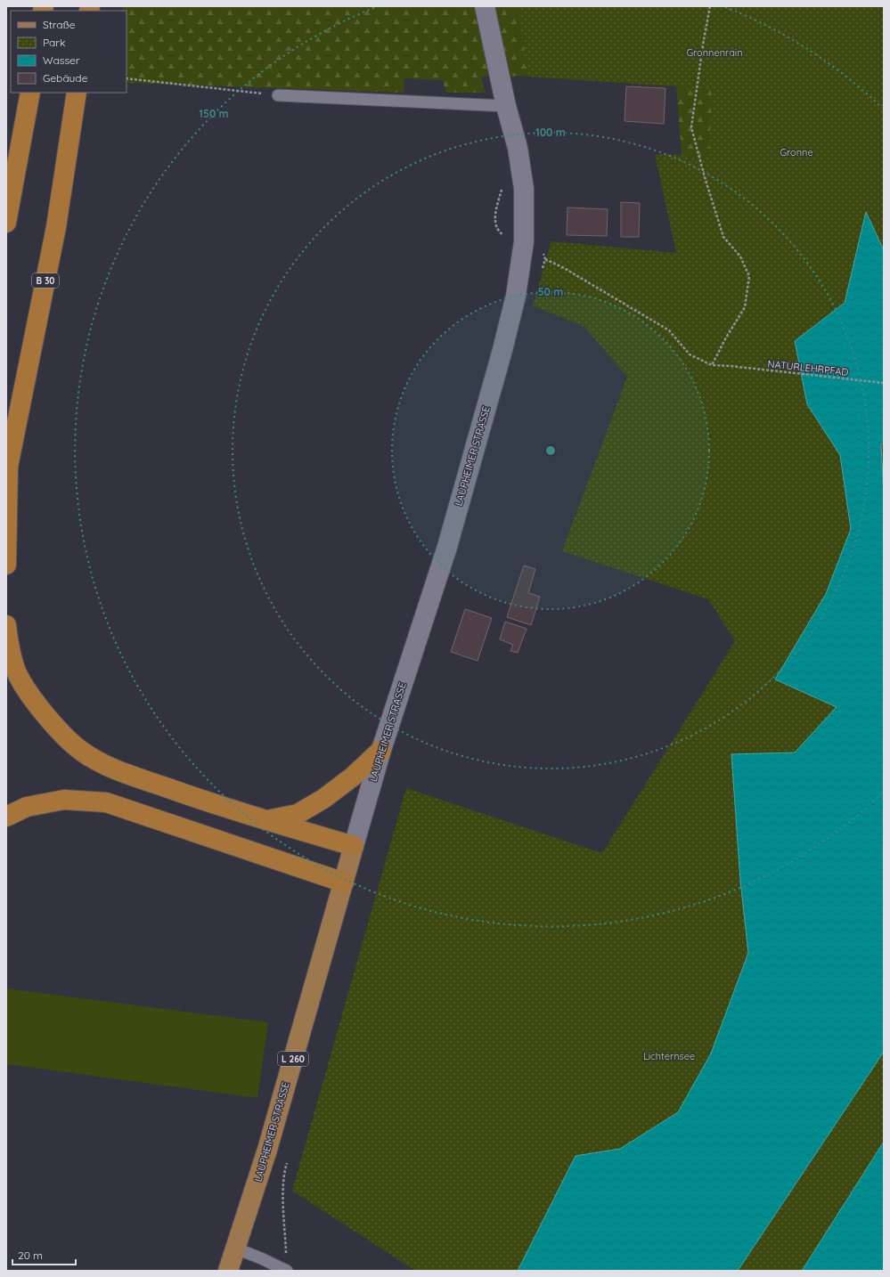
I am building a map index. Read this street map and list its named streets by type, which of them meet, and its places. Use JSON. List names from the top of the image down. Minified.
{"streets":{"highway":["B 30"],"main road":["LAUPHEIMER STRASSE","L 260"],"path":["NATURLEHRPFAD"]},"parks":["Gronnenrain","Gronne","Lichternsee"],"legend":["Straße","Park","Wasser","Gebäude"],"scale_bar":"20 m","rings":["150 m","100 m","50 m"]}
